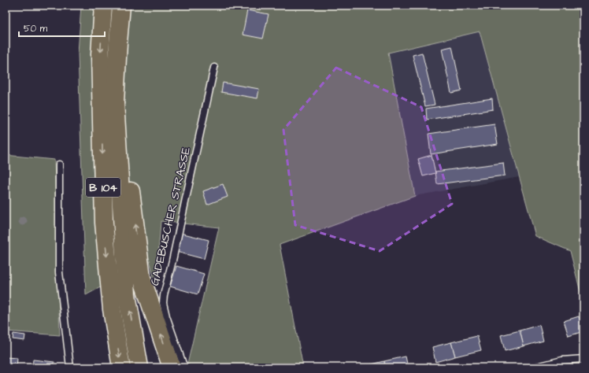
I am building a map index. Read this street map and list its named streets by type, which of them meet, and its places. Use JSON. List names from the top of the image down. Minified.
{"streets":{"highway":["B 104"],"lane":["GADEBUSCHER STRASSE"]},"scale_bar":"50 m"}
